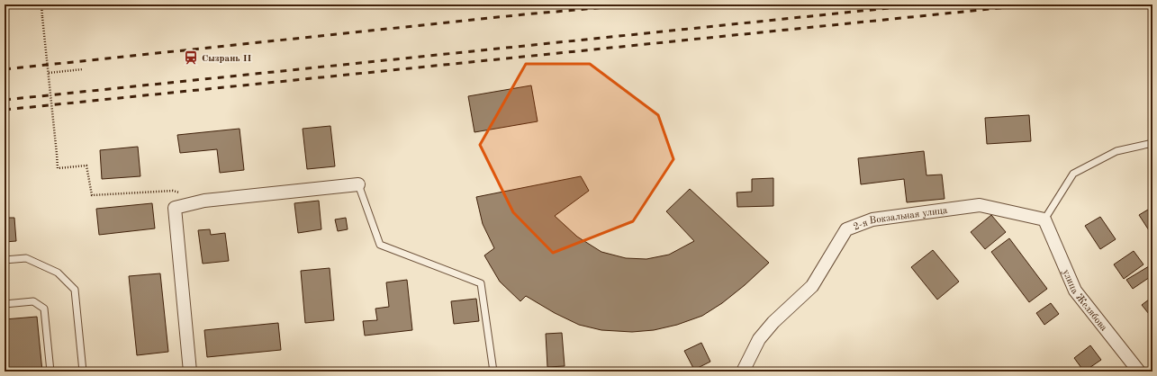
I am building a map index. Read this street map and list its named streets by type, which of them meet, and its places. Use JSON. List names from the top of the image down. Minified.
{"streets":{"street":["2-я Вокзальная улица","улица Желябова"]},"crossings":[["2-я Вокзальная улица","улица Желябова"]],"places":{"station":["Сызрань II"]}}
